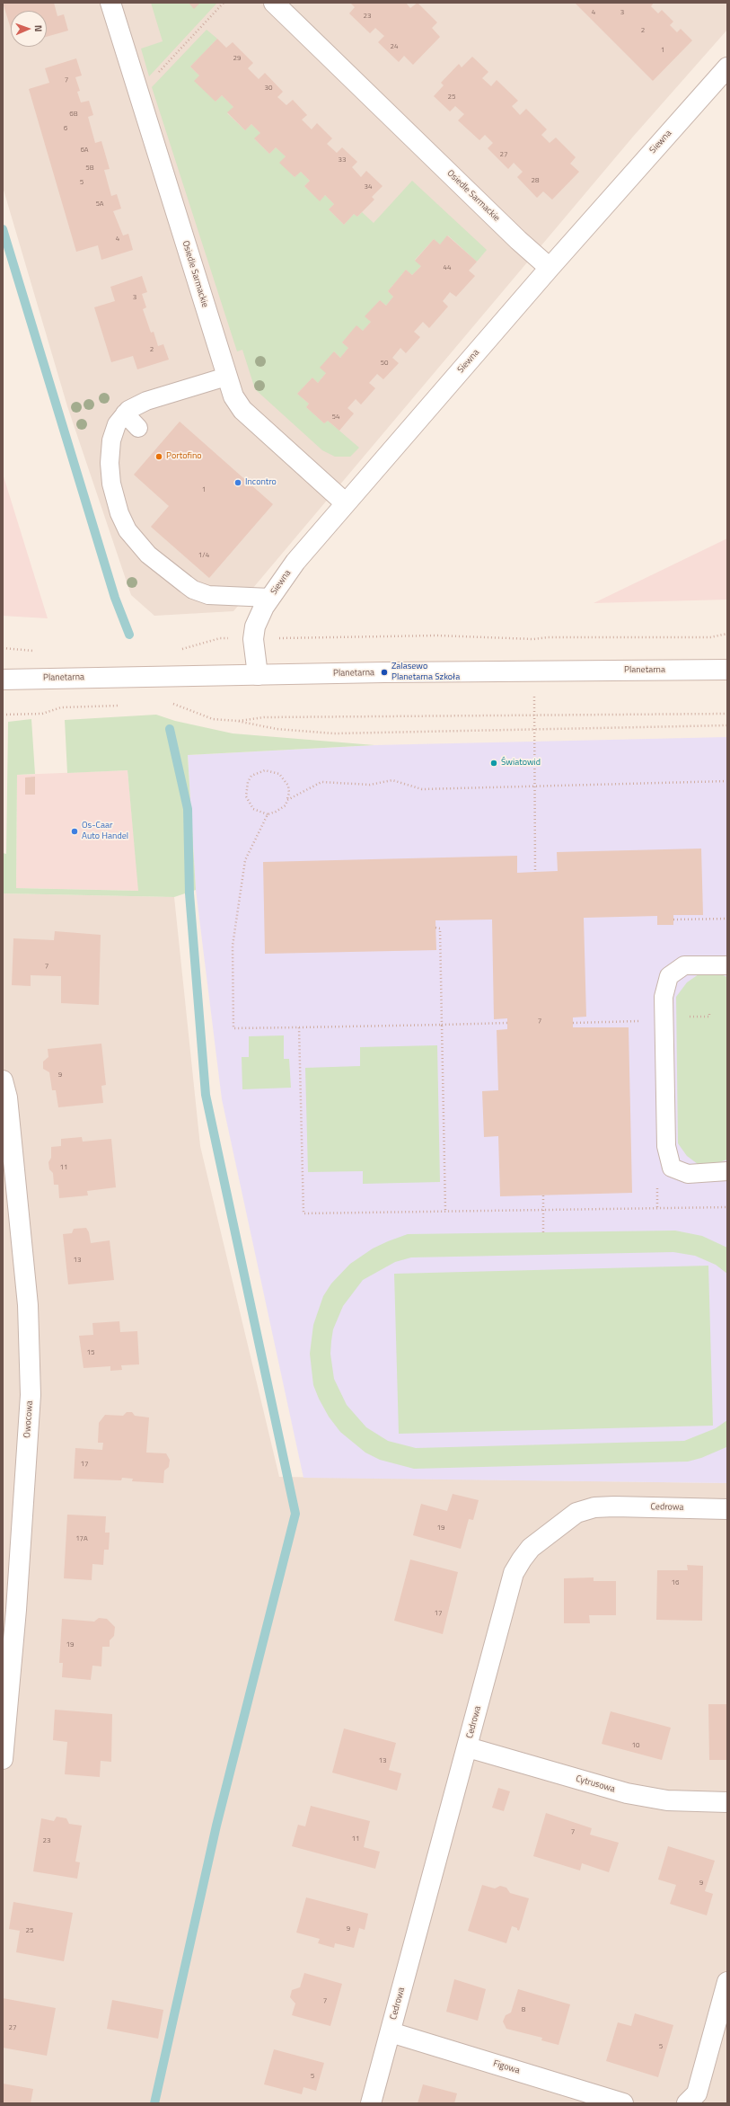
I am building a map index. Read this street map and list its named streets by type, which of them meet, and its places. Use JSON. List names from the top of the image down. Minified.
{"streets":{"street":["Siewna","Osiedle Sarmackie","Planetarna","Owocowa","Cedrowa","Cytrusowa","Figowa"]},"crossings":[["Siewna","Osiedle Sarmackie"],["Siewna","Planetarna"],["Cedrowa","Cytrusowa"],["Cedrowa","Figowa"]],"places":["Portofino","Incontro","Zalasewo Planetarna Szkoła","Światowid","Os-Caar Auto Handel"],"house_numbers":["4","3","23","2","24","1","29","7","30","25","6B","6","6A","27","33","5B","28","5","34","5A","4","44","3","2","50","54","1","1/4","7","7","9","11","13","15","17","19","17A","16","17","19","10","13","7","11","23","9","9","25","7","8","27","5","5"],"north":"right"}
